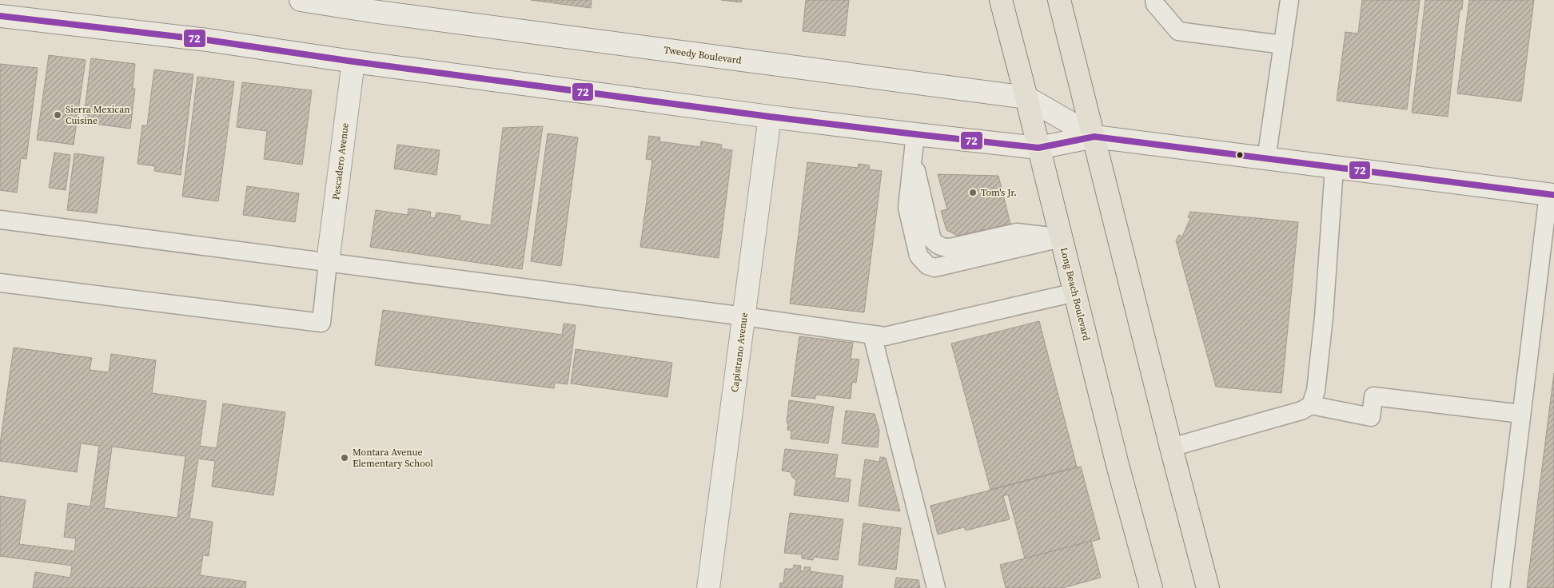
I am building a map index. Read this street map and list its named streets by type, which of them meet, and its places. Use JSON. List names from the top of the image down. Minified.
{"streets":{"main road":["Tweedy Boulevard","Pescadero Avenue","Long Beach Boulevard","Capistrano Avenue"]},"crossings":[["Tweedy Boulevard","Pescadero Avenue"],["Tweedy Boulevard","Long Beach Boulevard"],["Tweedy Boulevard","Capistrano Avenue"]],"places":["Sierra Mexican Cuisine","Tom's Jr.","Montara Avenue Elementary School"],"lines":["transit line 72"]}
